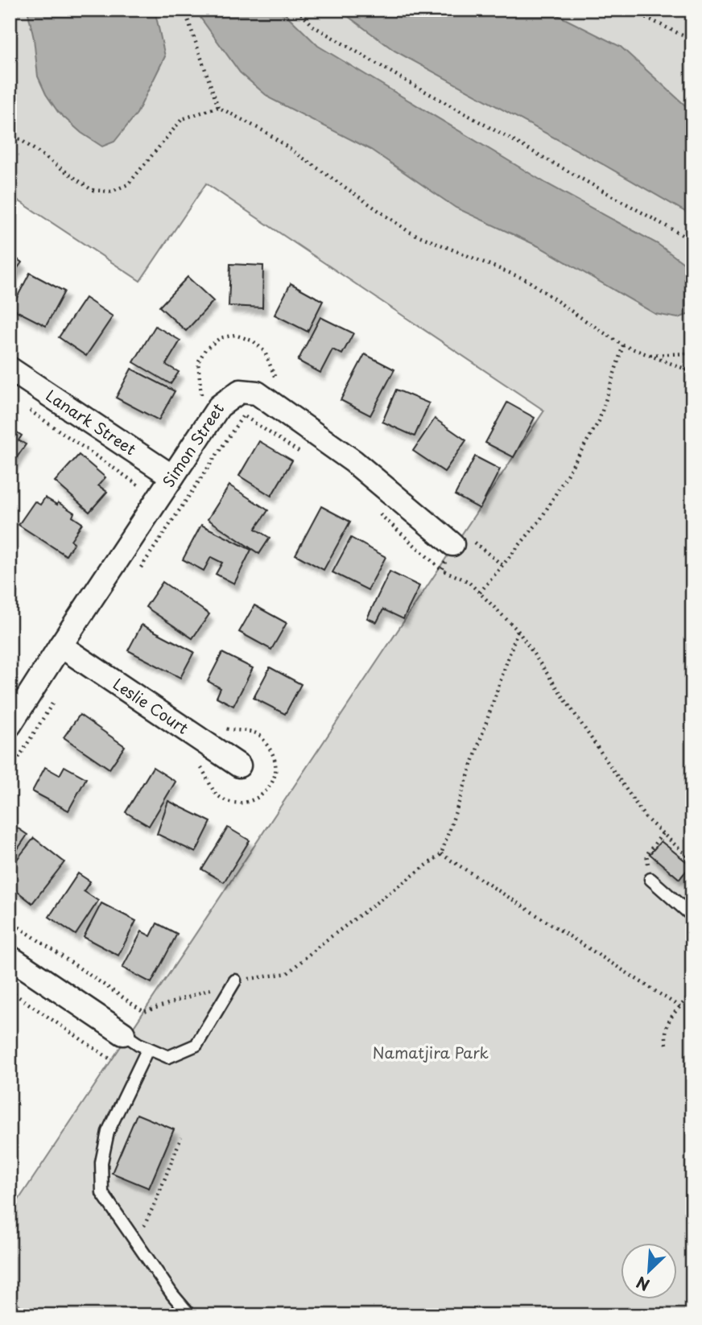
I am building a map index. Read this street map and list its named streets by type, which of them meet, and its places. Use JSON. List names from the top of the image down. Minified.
{"streets":{"street":["Lanark Street","Simon Street","Leslie Court"]},"crossings":[["Lanark Street","Simon Street"],["Simon Street","Leslie Court"]],"parks":["Namatjira Park"],"north":"bottom left"}
